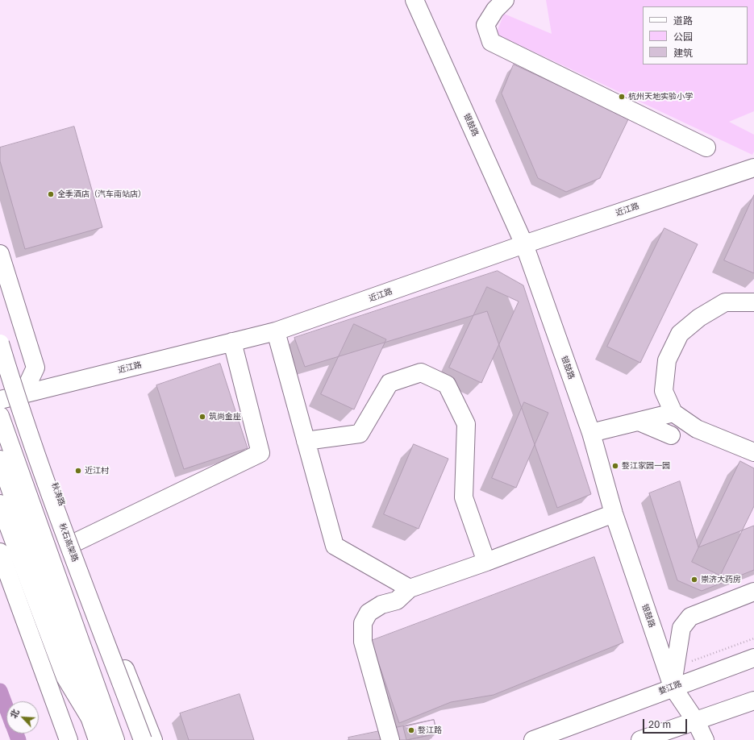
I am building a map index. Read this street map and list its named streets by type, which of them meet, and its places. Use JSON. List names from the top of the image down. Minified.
{"streets":{"main road":["银鼓路","近江路","秋涛路","秋石高架路","婺江路"]},"crossings":[["银鼓路","近江路"],["银鼓路","婺江路"],["近江路","秋涛路"]],"places":["杭州天地实验小学","全季酒店（汽车南站店）","筑尚金座","婺江家园一园","近江村","崇济大药房","婺江路"],"legend":["道路","公园","建筑"],"scale_bar":"20 m","north":"top left"}
